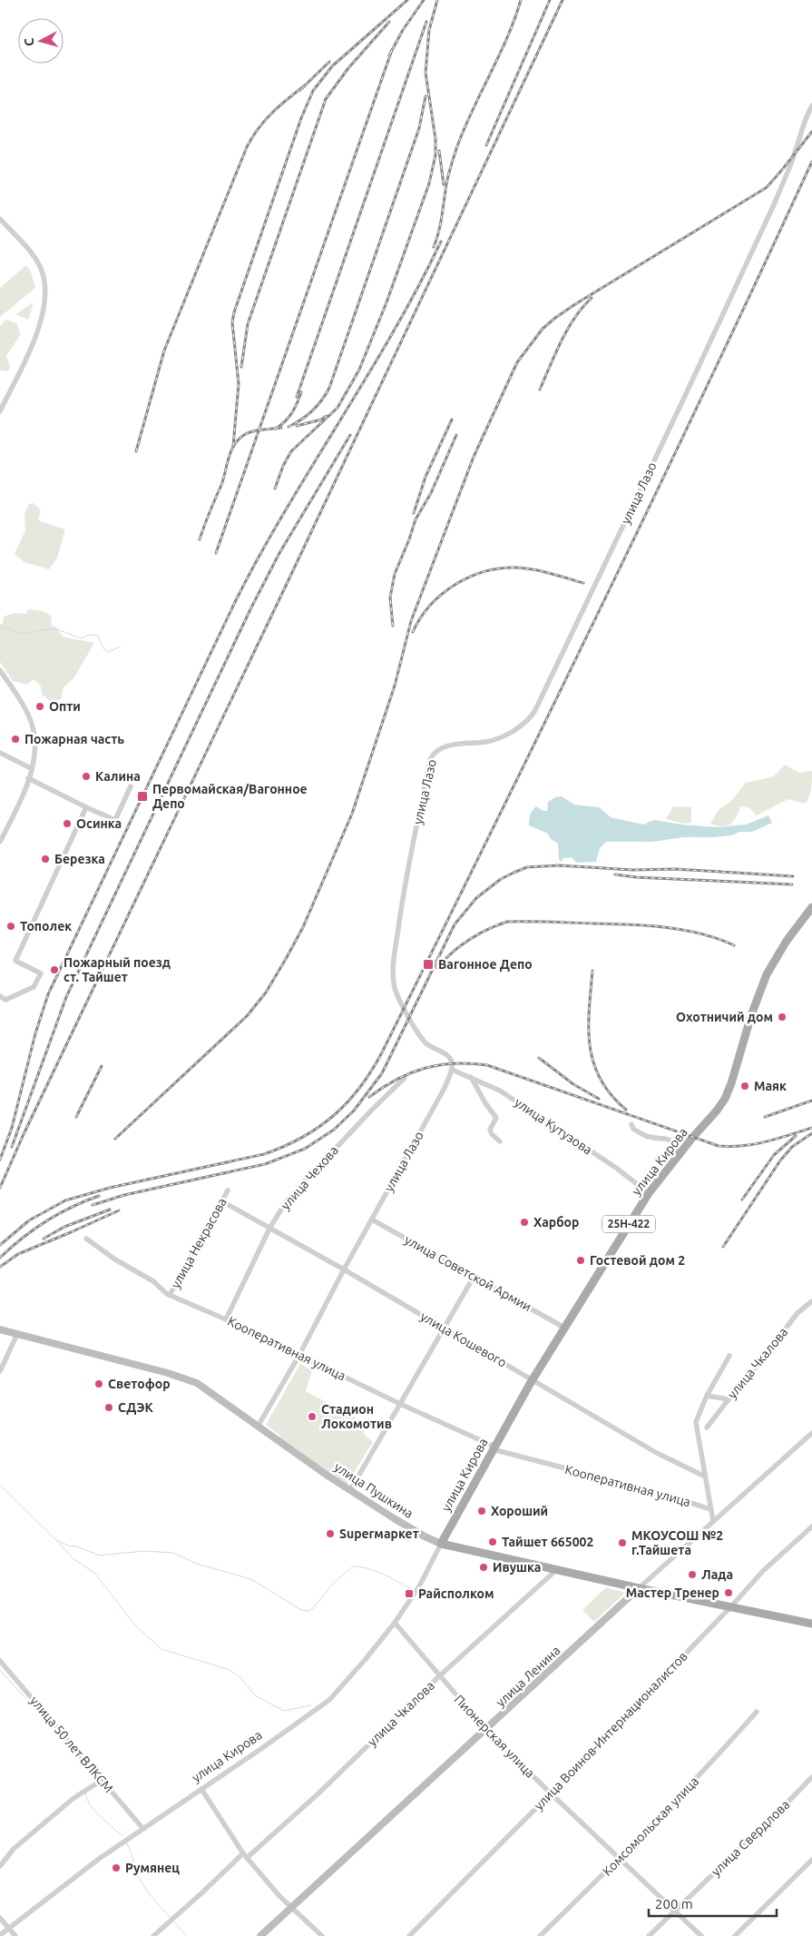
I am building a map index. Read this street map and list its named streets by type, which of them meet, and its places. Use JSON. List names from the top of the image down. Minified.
{"streets":{"main road":["улица Кирова","25Н-422","улица Пушкина","улица Ленина"],"street":["улица Лазо","улица Кутузова","улица Чехова","улица Некрасова","улица Советской Армии","улица Кошевого","Кооперативная улица","улица Чкалова","улица Воинов-Интернационалистов","Пионерская улица","улица 50 лет ВЛКСМ","Комсомольская улица","улица Свердлова"]},"crossings":[["улица Лазо","улица Кутузова"],["улица Лазо","улица Советской Армии"],["улица Лазо","улица Кошевого"],["улица Лазо","Кооперативная улица"],["улица Лазо","улица Пушкина"],["улица Кутузова","улица Кирова"],["улица Кирова","улица Советской Армии"],["улица Кирова","улица Кошевого"],["улица Кирова","Кооперативная улица"],["улица Кирова","улица Пушкина"],["улица Кирова","Пионерская улица"],["улица Кирова","улица 50 лет ВЛКСМ"],["улица Чехова","улица Кошевого"],["улица Чехова","Кооперативная улица"],["улица Некрасова","улица Кошевого"],["улица Некрасова","Кооперативная улица"],["улица Чкалова","улица Пушкина"],["улица Чкалова","Пионерская улица"],["улица Пушкина","улица Ленина"],["улица Пушкина","улица Воинов-Интернационалистов"],["улица Ленина","Пионерская улица"],["улица Воинов-Интернационалистов","Пионерская улица"],["Пионерская улица","Комсомольская улица"],["Пионерская улица","улица Свердлова"]],"places":{"other":["Опти","Пожарная часть","Калина","Осинка","Березка","Тополек","Пожарный поезд ст. Тайшет","Охотничий дом","Маяк","Харбор","Гостевой дом 2","Светофор","СДЭК","Стадион Локомотив","Хороший","Superмаркет","Тайшет 665002","МКОУСОШ №2 г.Тайшета","Ивушка","Лада","Мастер Тренер","Румянец"],"transit":["Первомайская/Вагонное Депо","Вагонное Депо","Райсполком"]},"scale_bar":"200 m","north":"left"}
